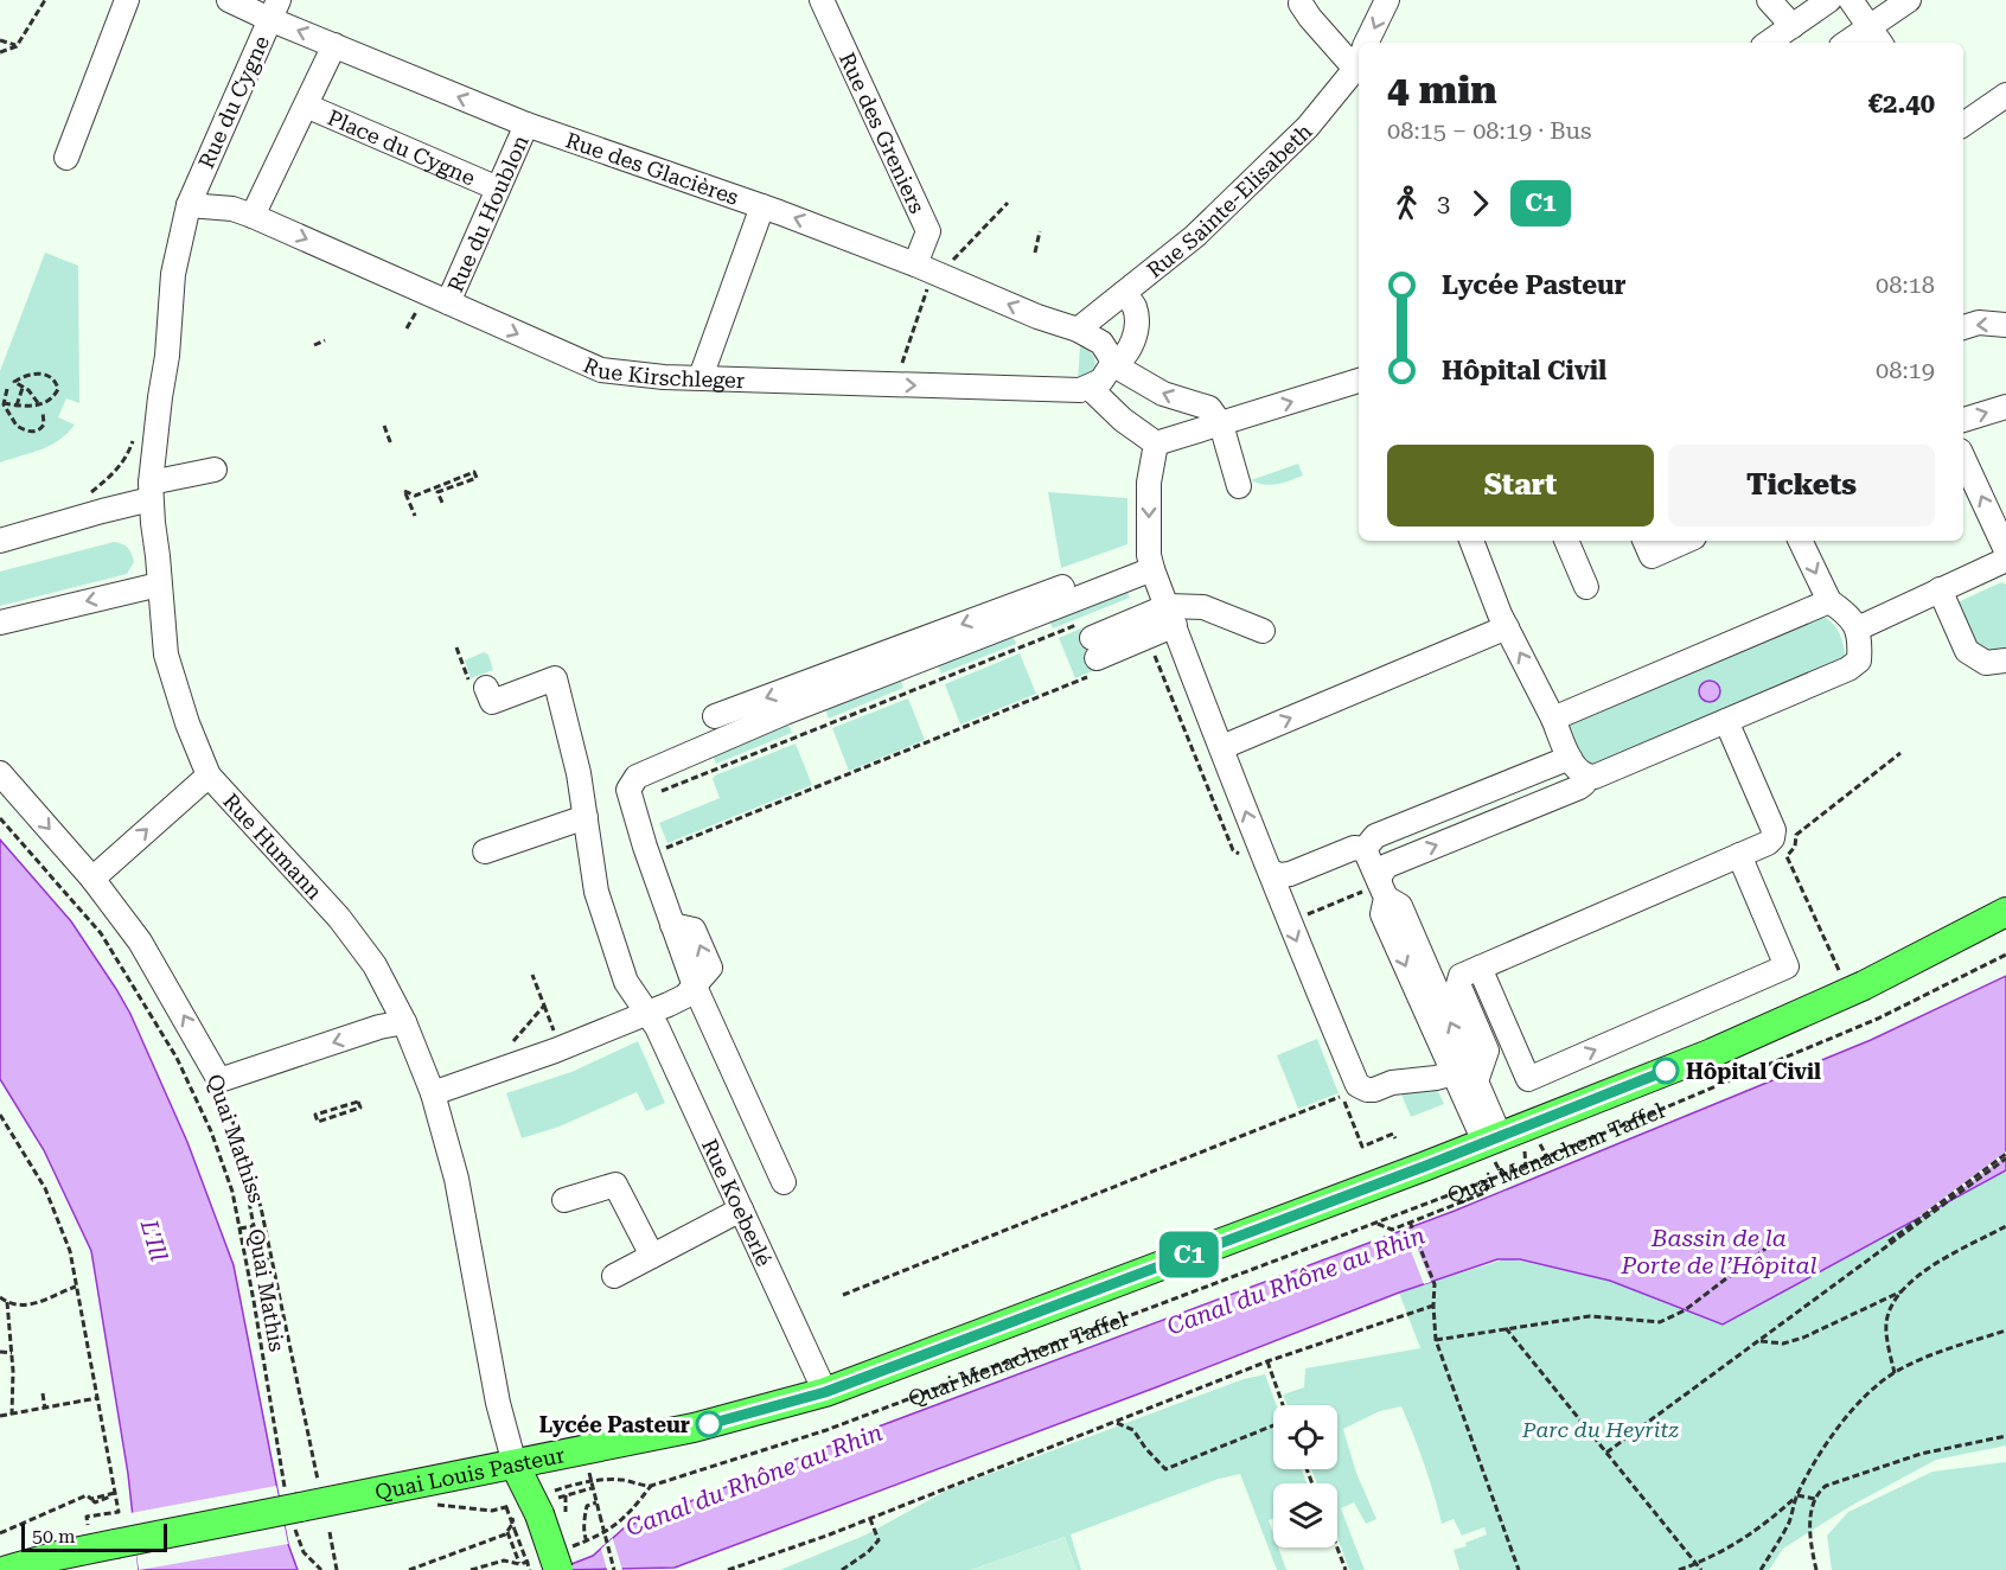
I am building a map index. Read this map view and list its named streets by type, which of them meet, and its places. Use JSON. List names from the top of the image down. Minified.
{"streets":{"main road":["Quai Menachem Taffel","Quai Louis Pasteur"],"street":["Rue du Cygne","Rue des Greniers","Place du Cygne","Rue des Glacières","Rue Sainte-Elisabeth","Rue du Houblon","Rue Kirschleger","Rue Humann","Quai Mathiss","Rue Koeberlé"],"path":["Quai Mathis"]},"crossings":[["Rue du Cygne","Rue des Glacières"],["Rue du Cygne","Rue Kirschleger"],["Rue du Cygne","Rue Humann"],["Rue des Greniers","Rue des Glacières"],["Place du Cygne","Rue des Glacières"],["Place du Cygne","Rue du Houblon"],["Place du Cygne","Rue Kirschleger"],["Rue des Glacières","Rue Sainte-Elisabeth"],["Rue des Glacières","Rue du Houblon"],["Rue du Houblon","Rue Kirschleger"],["Rue Kirschleger","Rue Humann"],["Rue Humann","Quai Louis Pasteur"],["Quai Menachem Taffel","Quai Louis Pasteur"],["Rue Koeberlé","Quai Louis Pasteur"],["Quai Mathis","Quai Louis Pasteur"]],"one_way":["Rue des Glacières","Rue Kirschleger"],"water":["Bassin de la Porte de l’Hôpital","L'Ill","Canal du Rhône au Rhin"],"parks":["Parc du Heyritz"],"places":["Hôpital Civil","Lycée Pasteur"],"lines":["bus line C1"],"scale_bar":"50 m","page":{"on_map":"C1","heading":["4 min","08:15 – 08:19 · Bus","€2.40"],"legs":["3","C1"],"list":[{"name":"Lycée Pasteur","value":"08:18"},{"name":"Hôpital Civil","value":"08:19"}],"buttons":["Start","Tickets"],"scale":"50 m"}}
